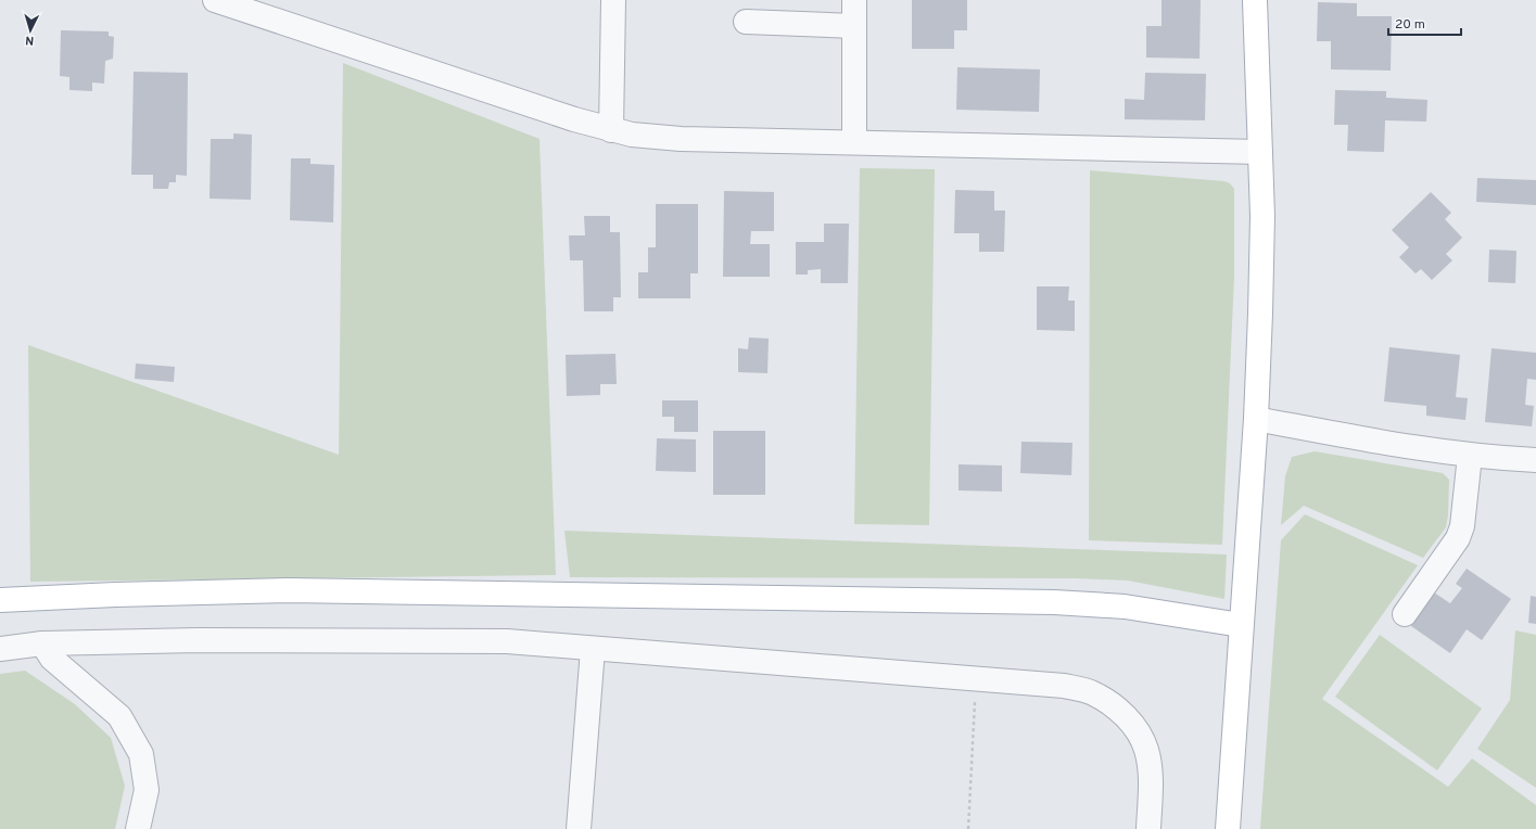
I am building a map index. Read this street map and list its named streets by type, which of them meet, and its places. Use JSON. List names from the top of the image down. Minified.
{"scale_bar":"20 m","north":"bottom"}
